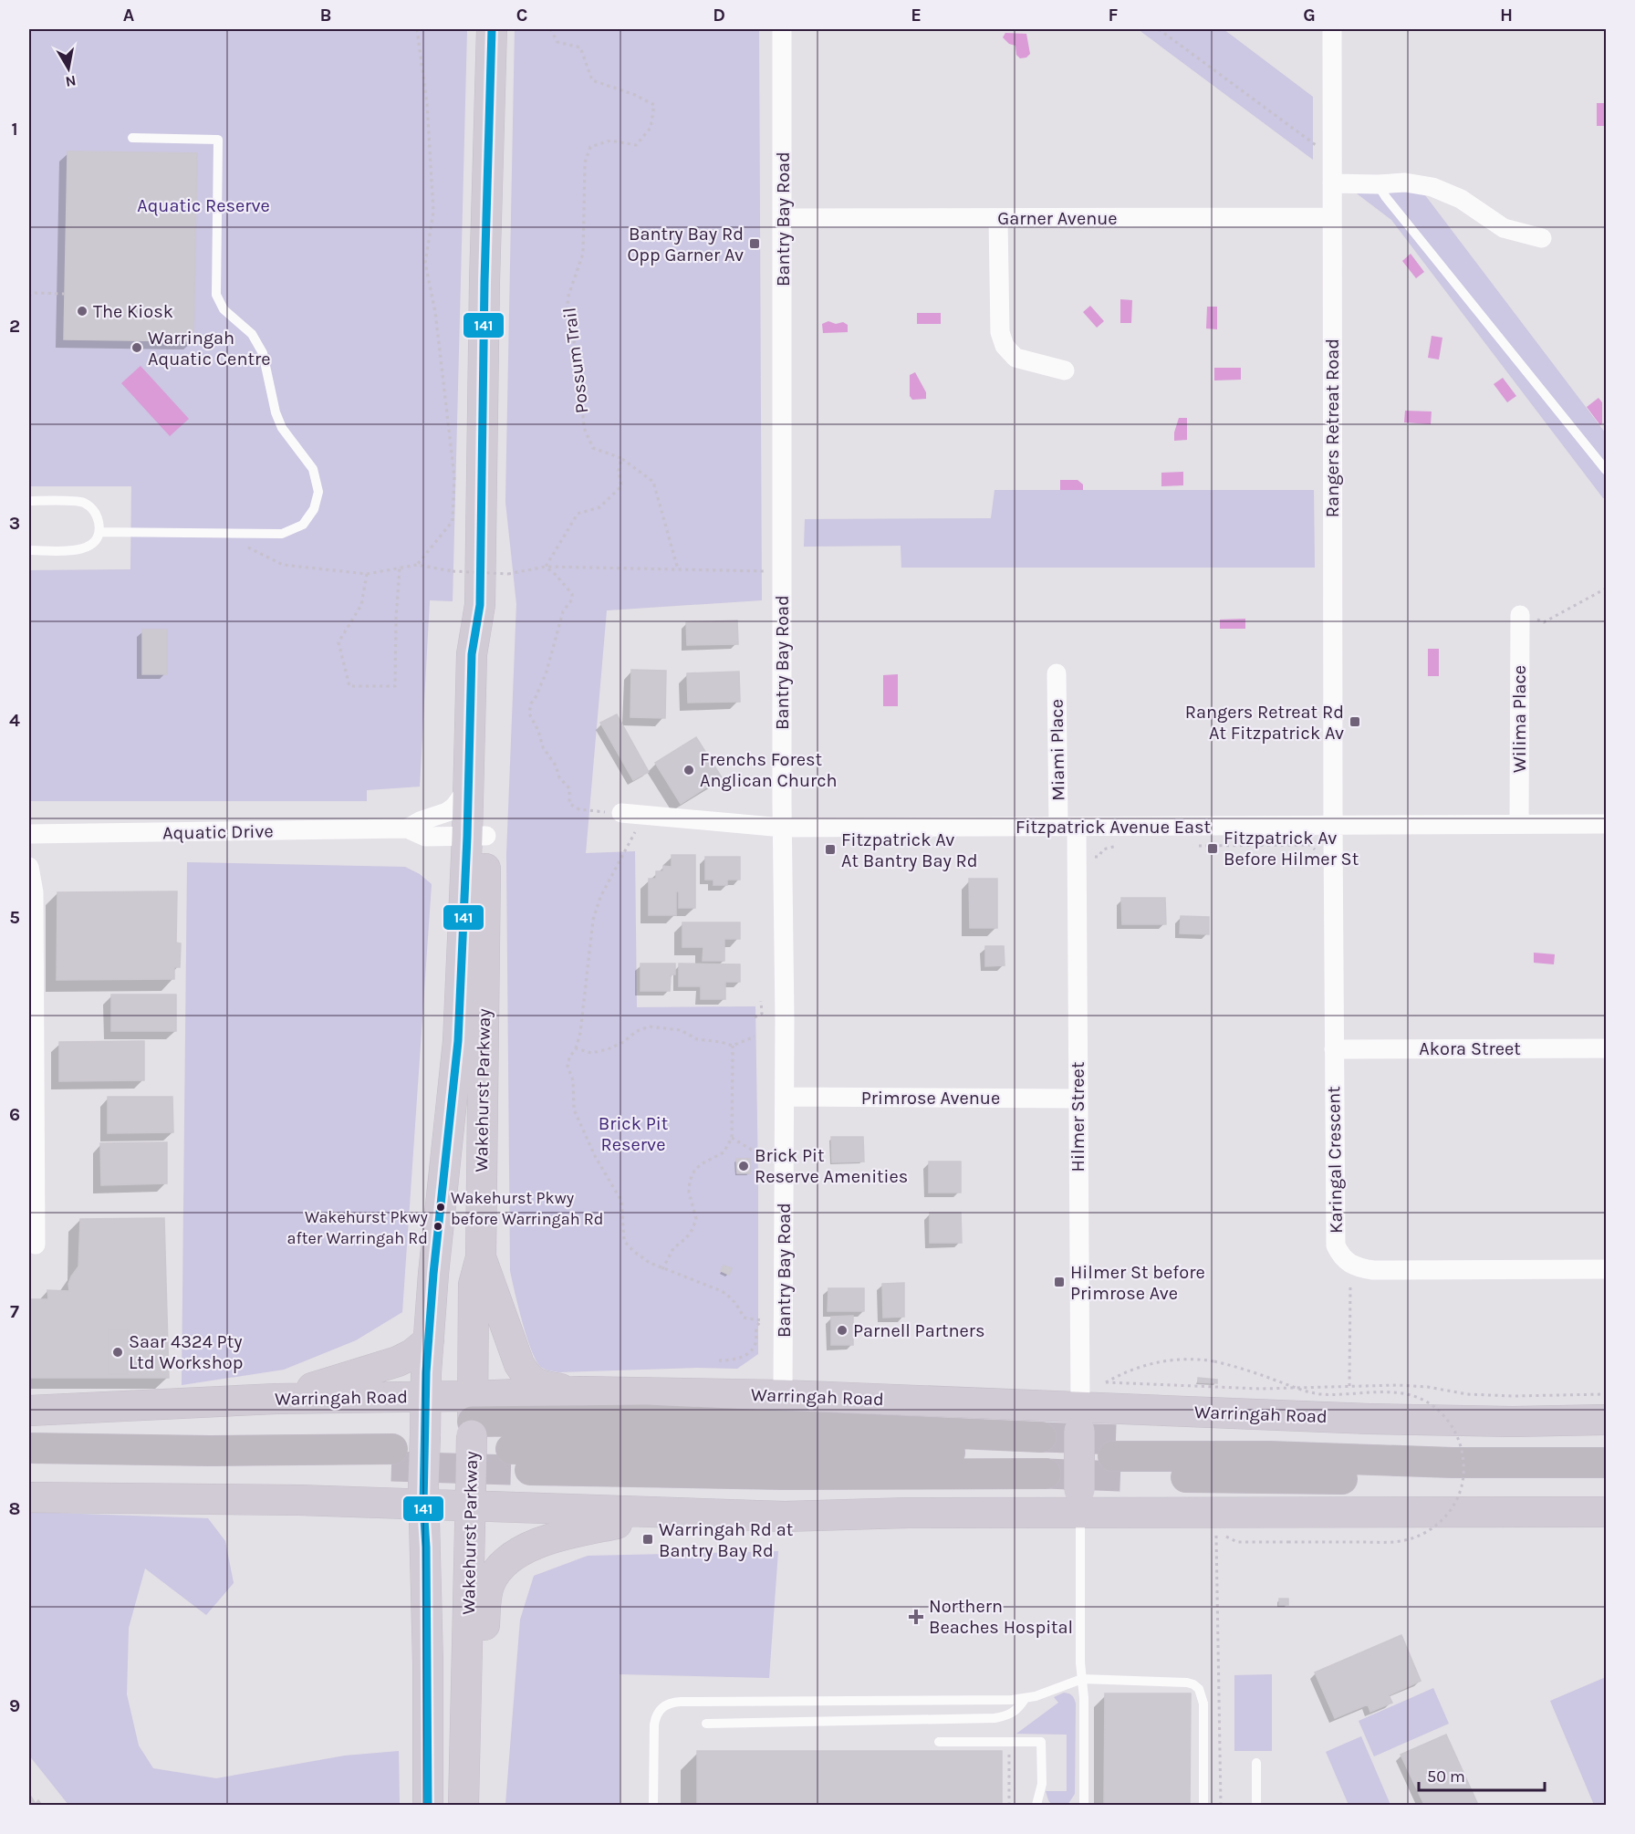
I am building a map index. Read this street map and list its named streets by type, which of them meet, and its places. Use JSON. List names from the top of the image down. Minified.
{"streets":{"main road":["Wakehurst Parkway","Warringah Road"],"street":["Garner Avenue","Bantry Bay Road","Rangers Retreat Road","Wilima Place","Miami Place","Fitzpatrick Avenue East","Aquatic Drive","Akora Street","Primrose Avenue","Hilmer Street","Karingal Crescent"],"path":["Possum Trail"]},"crossings":[["Garner Avenue","Bantry Bay Road"],["Garner Avenue","Rangers Retreat Road"],["Bantry Bay Road","Fitzpatrick Avenue East"],["Bantry Bay Road","Primrose Avenue"],["Bantry Bay Road","Warringah Road"],["Rangers Retreat Road","Fitzpatrick Avenue East"],["Rangers Retreat Road","Karingal Crescent"],["Wilima Place","Fitzpatrick Avenue East"],["Miami Place","Fitzpatrick Avenue East"],["Miami Place","Hilmer Street"],["Fitzpatrick Avenue East","Hilmer Street"],["Fitzpatrick Avenue East","Karingal Crescent"],["Aquatic Drive","Wakehurst Parkway"],["Akora Street","Karingal Crescent"],["Wakehurst Parkway","Warringah Road"],["Primrose Avenue","Hilmer Street"],["Hilmer Street","Warringah Road"]],"parks":["Aquatic Reserve","Brick Pit Reserve"],"places":{"transit":["Bantry Bay Rd Opp Garner Av","Rangers Retreat Rd At Fitzpatrick Av","Fitzpatrick Av Before Hilmer St","Fitzpatrick Av At Bantry Bay Rd","Hilmer St before Primrose Ave","Warringah Rd at Bantry Bay Rd"],"other":["The Kiosk","Warringah Aquatic Centre","Frenchs Forest Anglican Church","Brick Pit Reserve Amenities","Wakehurst Pkwy before Warringah Rd","Wakehurst Pkwy after Warringah Rd","Parnell Partners","Saar 4324 Pty Ltd Workshop"],"health":["Northern Beaches Hospital"]},"lines":["transit line 141"],"scale_bar":"50 m","north":"bottom","grid":{"columns":["A","B","C","D","E","F","G","H"],"rows":["1","2","3","4","5","6","7","8","9"]}}
